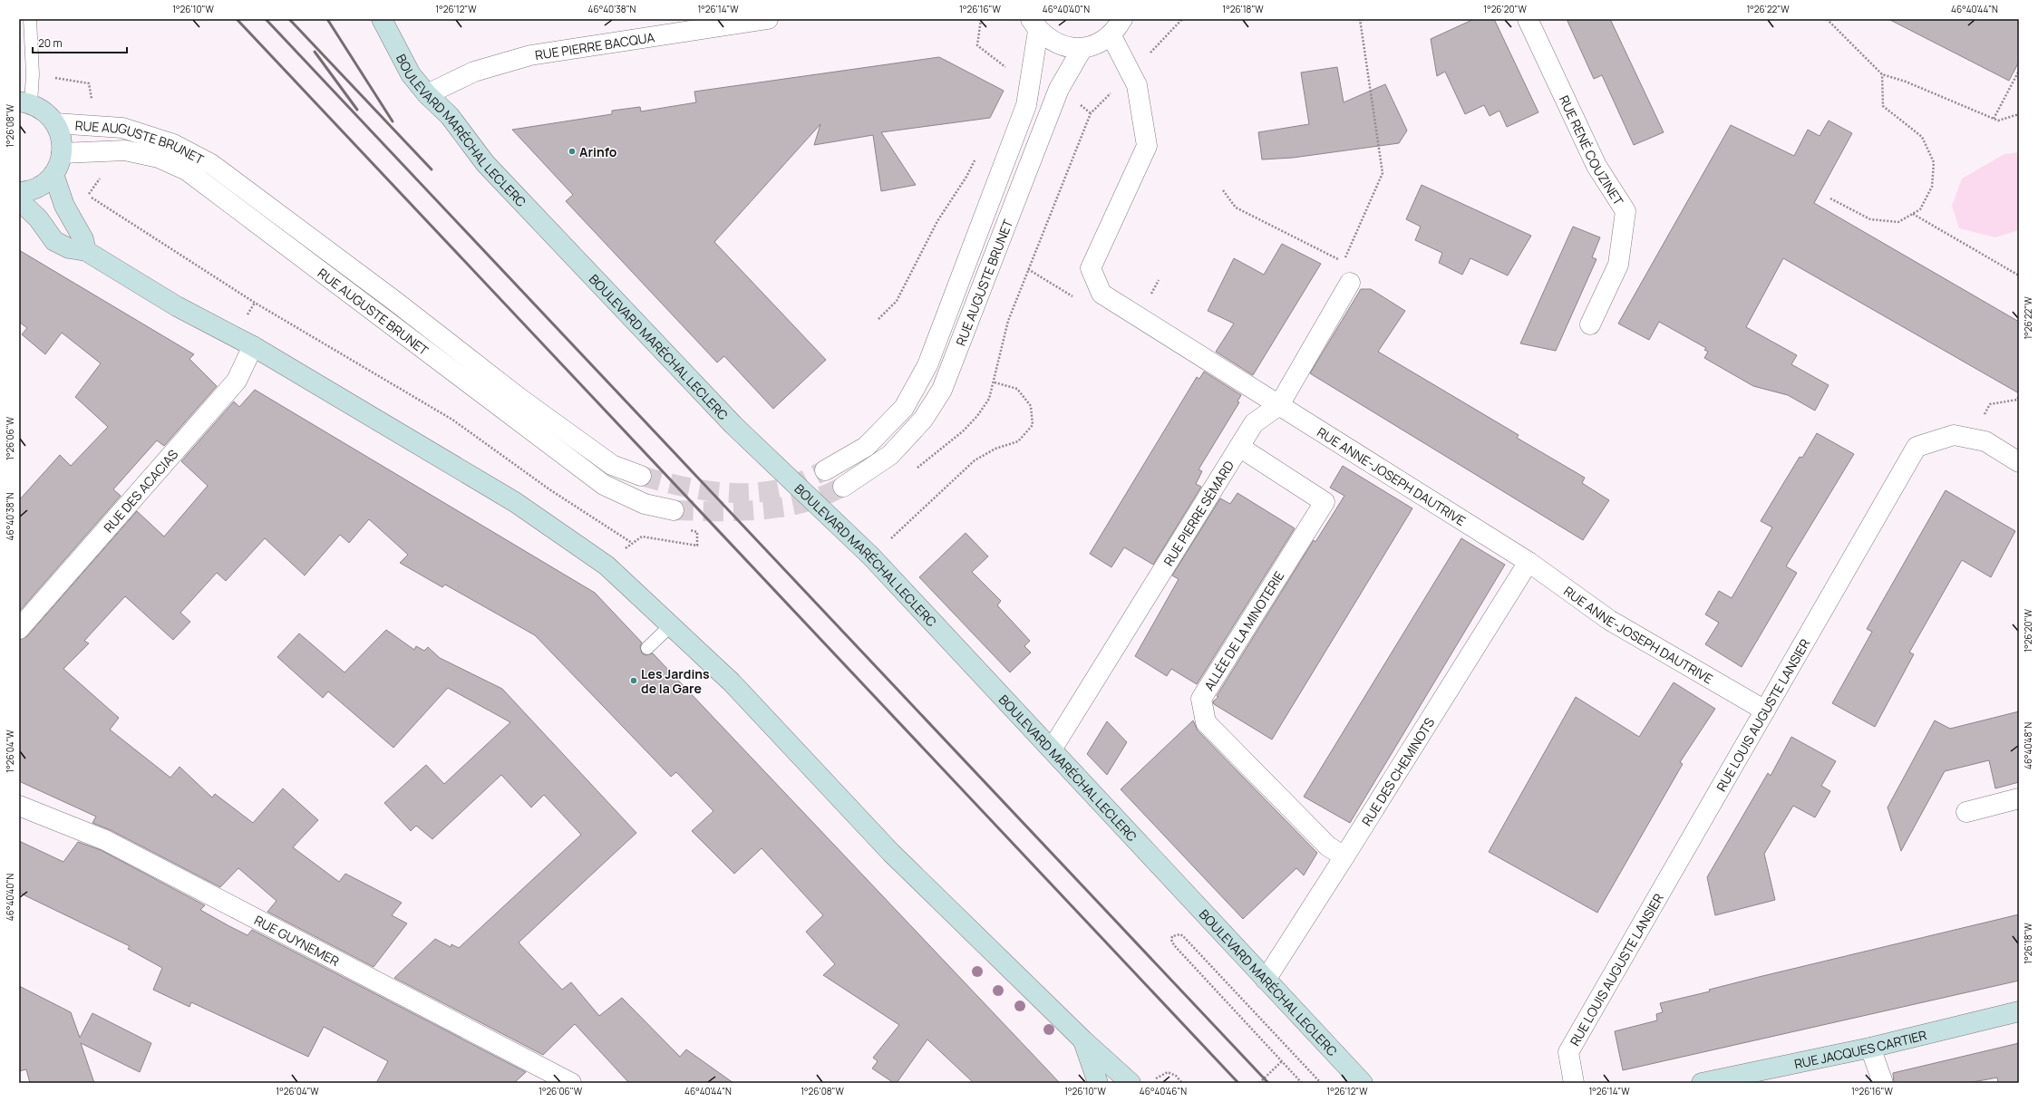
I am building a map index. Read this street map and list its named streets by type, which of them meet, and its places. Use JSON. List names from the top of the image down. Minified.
{"streets":{"street":["RUE PIERRE BACQUA","BOULEVARD MARÉCHAL LECLERC","RUE AUGUSTE BRUNET","RUE RENÉ COUZINET","RUE ANNE-JOSEPH DAUTRIVE","RUE DES ACACIAS","RUE PIERRE SÉMARD","ALLÉE DE LA MINOTERIE","RUE LOUIS AUGUSTE LANSIER","RUE DES CHEMINOTS","RUE GUYNEMER","RUE JACQUES CARTIER"]},"crossings":[["RUE PIERRE BACQUA","BOULEVARD MARÉCHAL LECLERC"],["BOULEVARD MARÉCHAL LECLERC","RUE PIERRE SÉMARD"],["BOULEVARD MARÉCHAL LECLERC","RUE DES CHEMINOTS"],["RUE ANNE-JOSEPH DAUTRIVE","RUE PIERRE SÉMARD"],["RUE ANNE-JOSEPH DAUTRIVE","RUE LOUIS AUGUSTE LANSIER"],["RUE ANNE-JOSEPH DAUTRIVE","RUE DES CHEMINOTS"],["RUE PIERRE SÉMARD","ALLÉE DE LA MINOTERIE"],["ALLÉE DE LA MINOTERIE","RUE DES CHEMINOTS"]],"places":["Arinfo","Les Jardins de la Gare"],"scale_bar":"20 m","coordinates":["1°26'10\"W","1°26'12\"W","46°40'38\"N","1°26'14\"W","1°26'16\"W","46°40'40\"N","1°26'18\"W","1°26'20\"W","1°26'22\"W","46°40'44\"N","1°26'08\"W","1°26'06\"W","46°40'48\"N","1°26'04\"W","46°40'46\"N"]}
